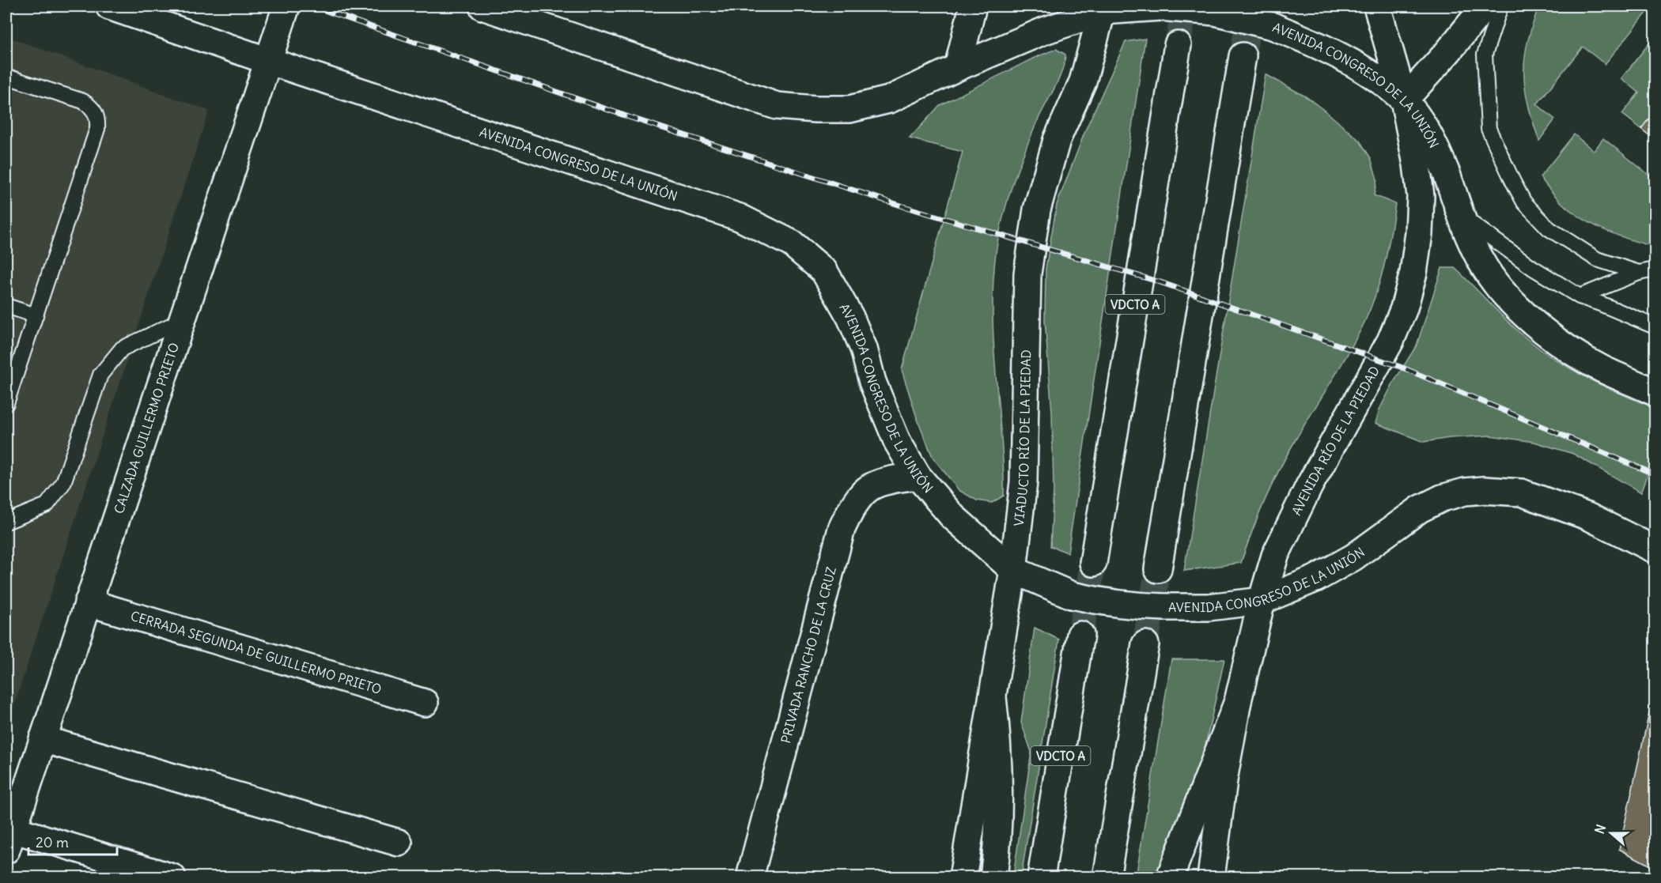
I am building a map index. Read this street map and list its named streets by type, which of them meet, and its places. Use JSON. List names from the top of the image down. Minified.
{"streets":{"main road":["AVENIDA CONGRESO DE LA UNIÓN","VDCTO A","CALZADA GUILLERMO PRIETO","VIADUCTO RÍO DE LA PIEDAD","AVENIDA RÍO DE LA PIEDAD","CERRADA SEGUNDA DE GUILLERMO PRIETO","PRIVADA RANCHO DE LA CRUZ"]},"crossings":[["AVENIDA CONGRESO DE LA UNIÓN","CALZADA GUILLERMO PRIETO"],["AVENIDA CONGRESO DE LA UNIÓN","VIADUCTO RÍO DE LA PIEDAD"],["AVENIDA CONGRESO DE LA UNIÓN","AVENIDA RÍO DE LA PIEDAD"],["AVENIDA CONGRESO DE LA UNIÓN","PRIVADA RANCHO DE LA CRUZ"],["CALZADA GUILLERMO PRIETO","CERRADA SEGUNDA DE GUILLERMO PRIETO"]],"scale_bar":"20 m","north":"left"}
